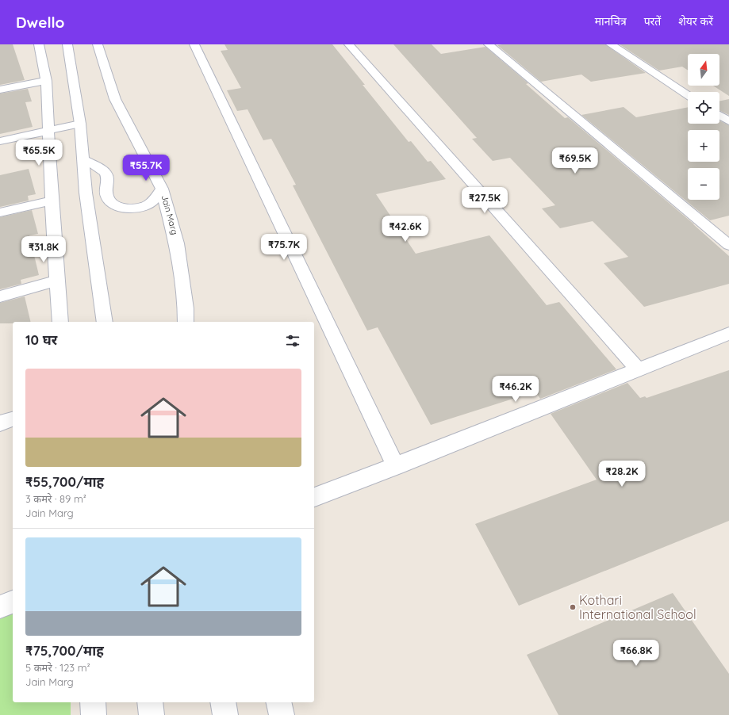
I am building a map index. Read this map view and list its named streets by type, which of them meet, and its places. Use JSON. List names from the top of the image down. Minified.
{"streets":{"street":["Jain Marg"]},"places":["Kothari International School"],"north":"top","page":{"header":"Dwello","nav":["मानचित्र","परतें","शेयर करें"],"map_buttons":["+","−"],"price":["₹65.5K","₹69.5K","₹55.7K","₹27.5K","₹42.6K","₹75.7K","₹31.8K","₹46.2K","₹28.2K","₹66.8K"],"heading":"10 घर","list":[{"name":"₹55,700/माह","note":"3 कमरे · 89 m² · Jain Marg"},{"name":"₹75,700/माह","note":"5 कमरे · 123 m² · Jain Marg"}]}}
